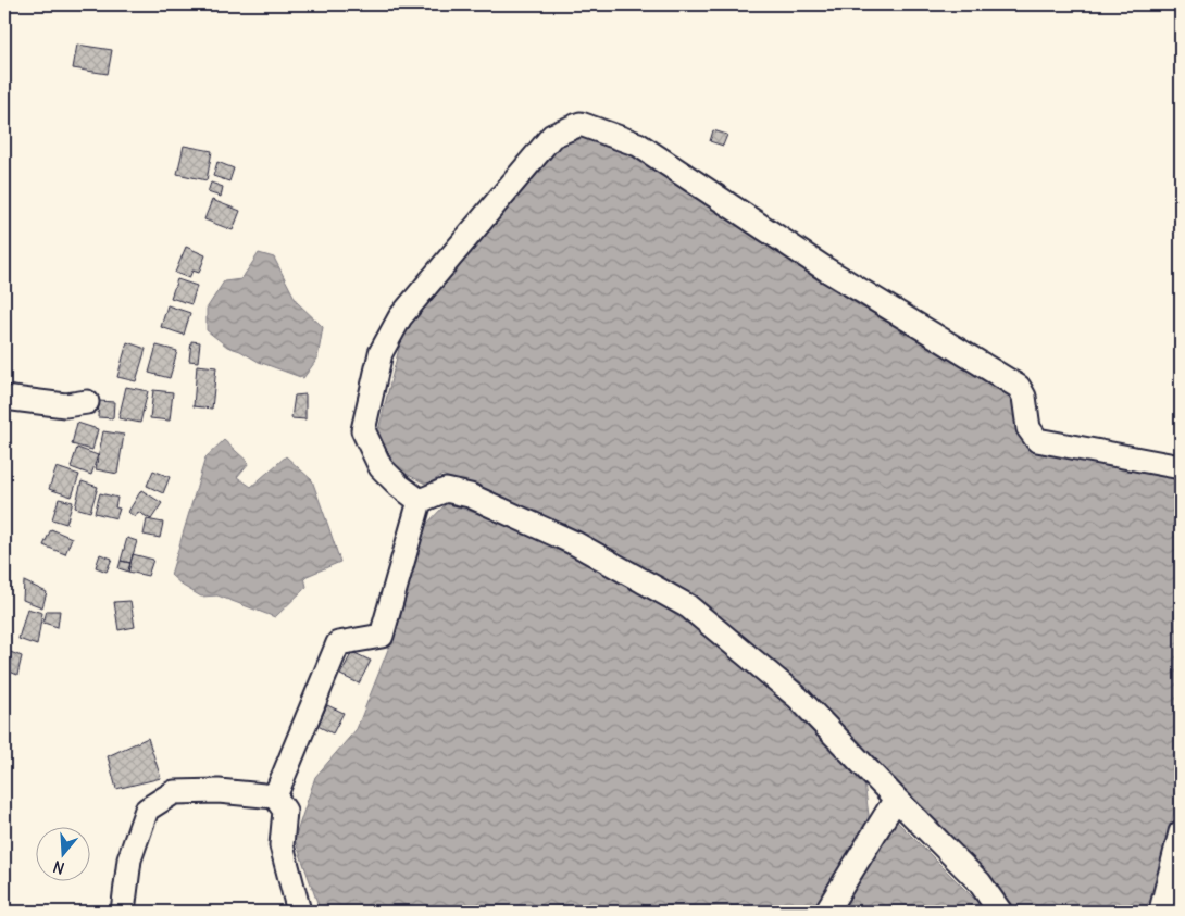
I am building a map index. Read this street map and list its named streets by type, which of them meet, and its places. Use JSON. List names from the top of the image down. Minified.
{"north":"bottom"}
